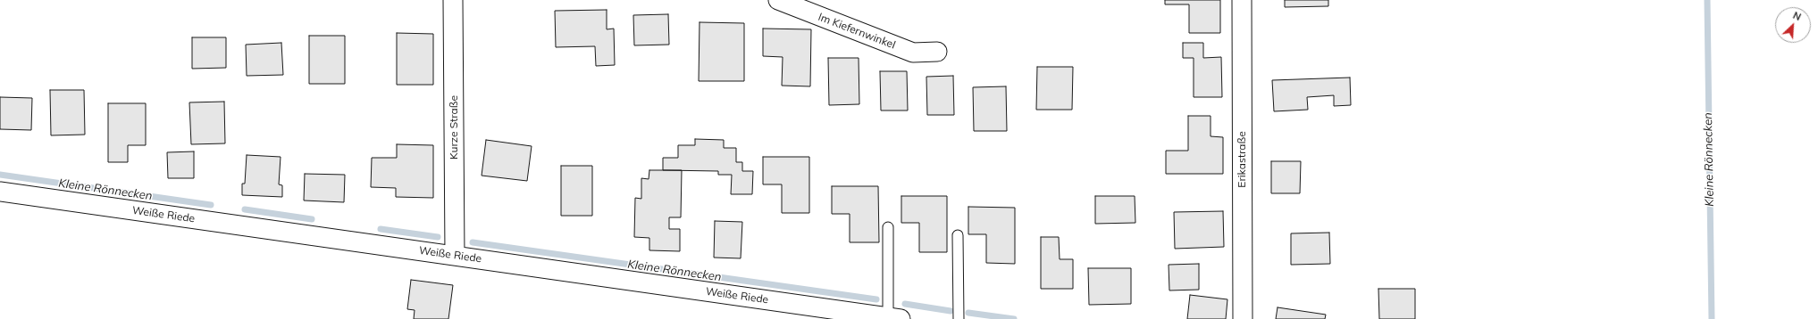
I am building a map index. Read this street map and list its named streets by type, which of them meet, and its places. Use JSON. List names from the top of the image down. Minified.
{"streets":{"street":["Im Kiefernwinkel","Kurze Straße","Erikastraße","Weiße Riede"]},"crossings":[["Kurze Straße","Weiße Riede"]],"water":["Kleine Rönnecken"],"north":"top right"}
